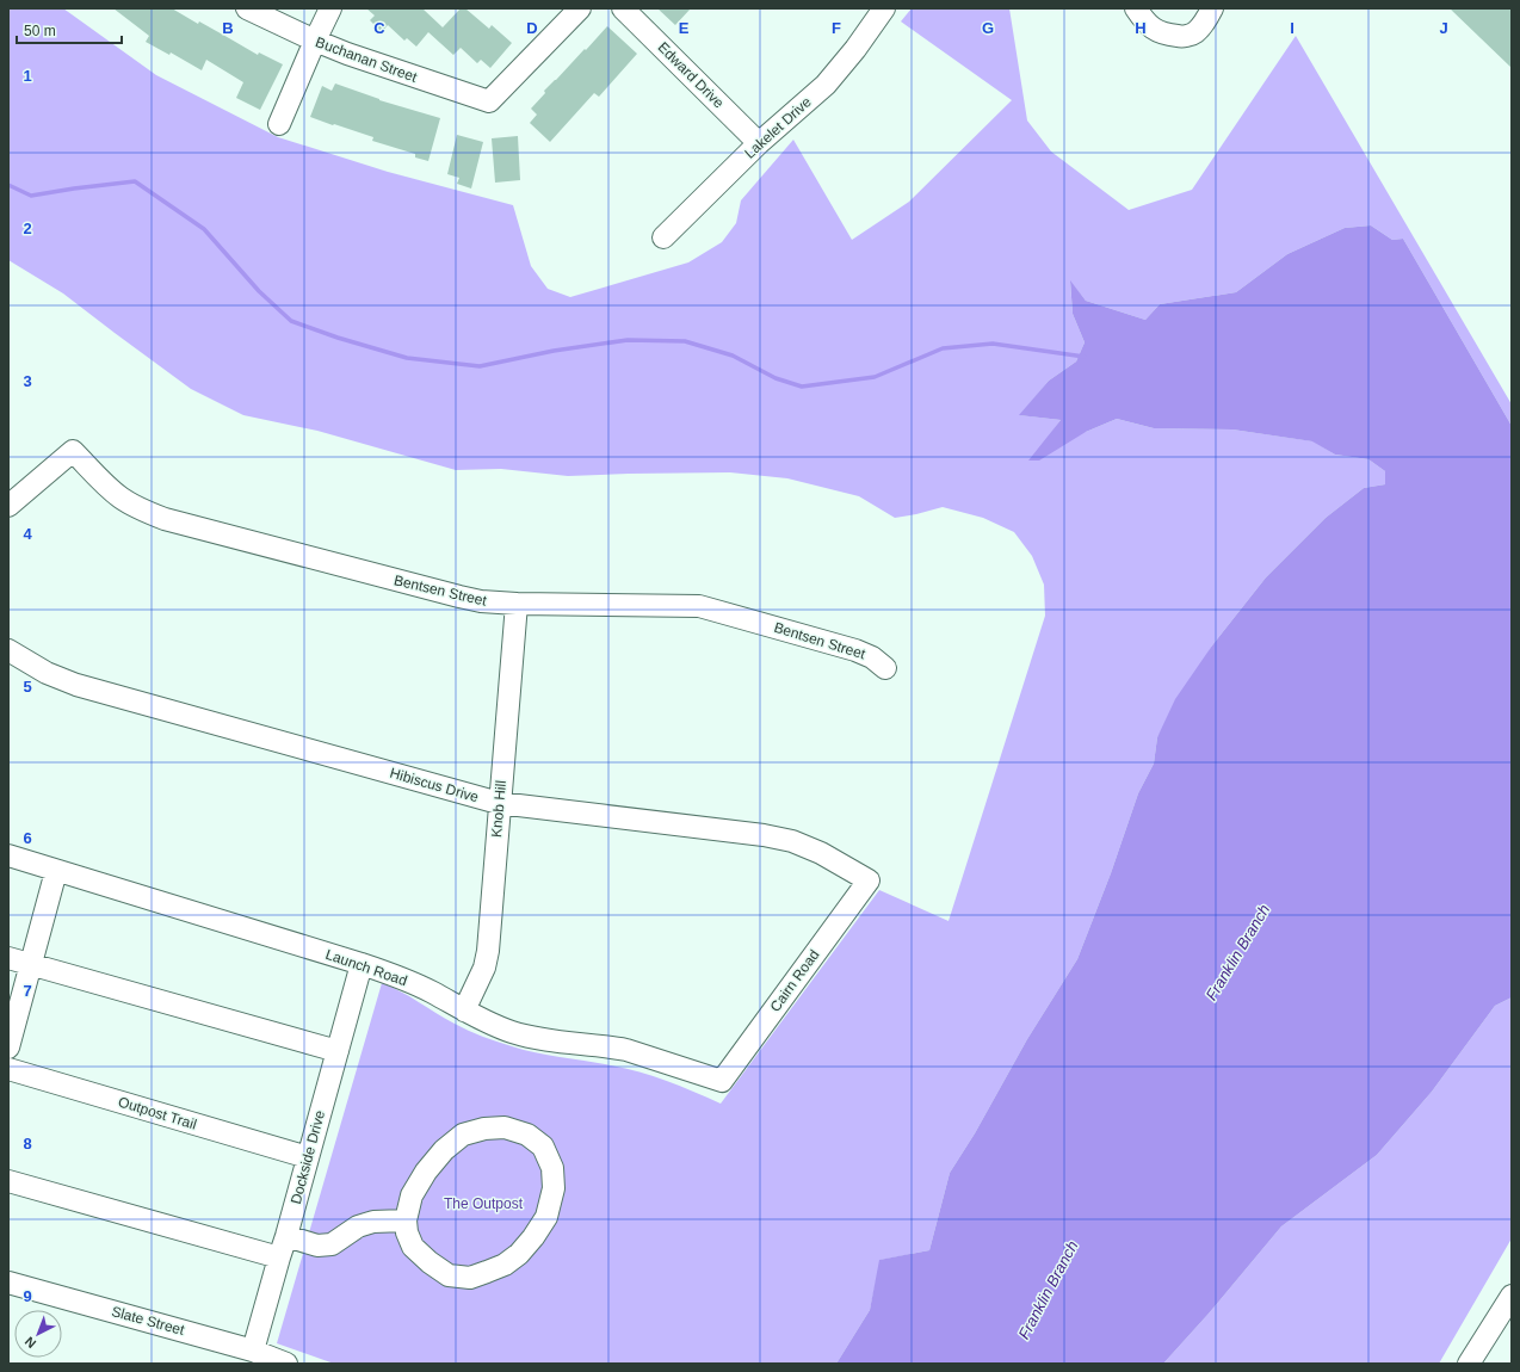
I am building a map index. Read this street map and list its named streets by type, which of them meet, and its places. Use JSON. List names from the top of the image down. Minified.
{"streets":{"street":["Buchanan Street","Edward Drive","Lakelet Drive","Bentsen Street","Hibiscus Drive","Knob Hill","Launch Road","Cairn Road","Outpost Trail","Dockside Drive","Slate Street"]},"crossings":[["Edward Drive","Lakelet Drive"],["Bentsen Street","Knob Hill"],["Hibiscus Drive","Knob Hill"],["Hibiscus Drive","Cairn Road"],["Knob Hill","Launch Road"],["Launch Road","Cairn Road"],["Launch Road","Dockside Drive"],["Outpost Trail","Dockside Drive"],["Dockside Drive","Slate Street"]],"water":["Franklin Branch"],"parks":["The Outpost"],"scale_bar":"50 m","north":"bottom left","grid":{"columns":["B","C","D","E","F","G","H","I","J"],"rows":["1","2","3","4","5","6","7","8","9"]}}
